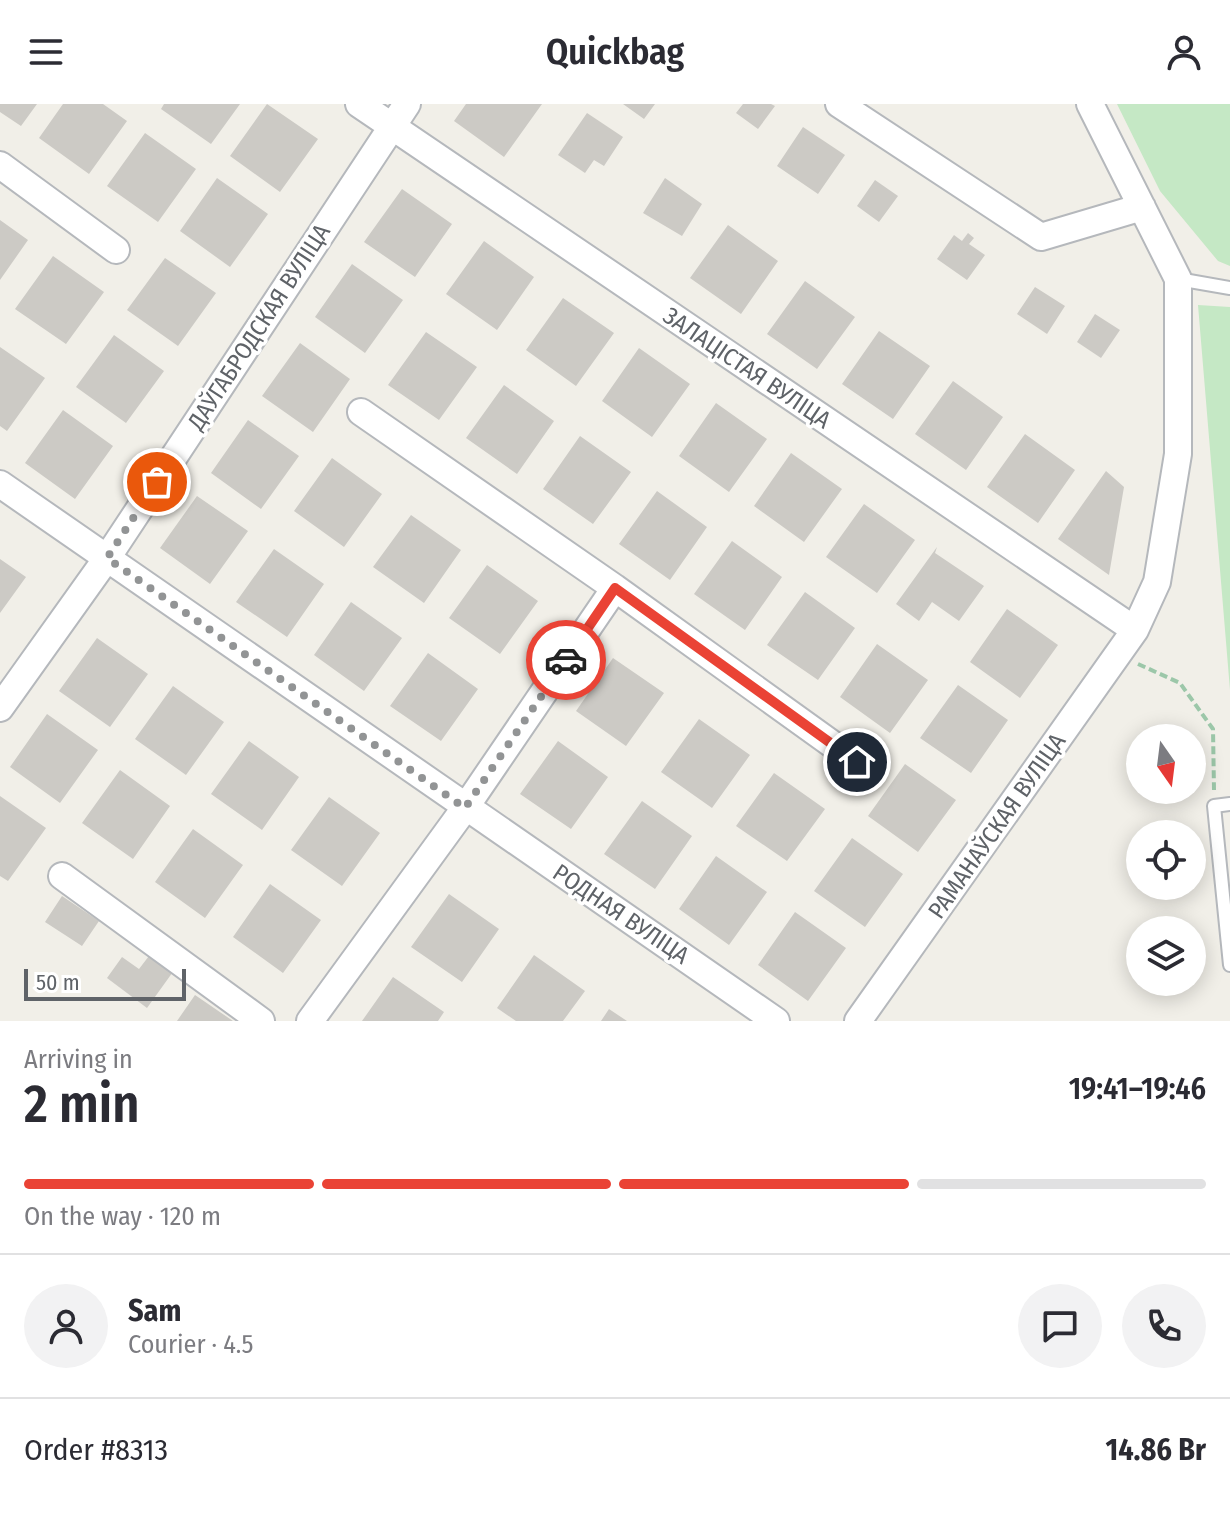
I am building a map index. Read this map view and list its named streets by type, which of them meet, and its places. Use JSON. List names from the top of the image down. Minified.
{"streets":{"street":["ДАЎГАБРОДСКАЯ ВУЛІЦА","ЗАЛАЦІСТАЯ ВУЛІЦА","РАМАНАЎСКАЯ ВУЛІЦА","РОДНАЯ ВУЛІЦА"]},"crossings":[["ДАЎГАБРОДСКАЯ ВУЛІЦА","ЗАЛАЦІСТАЯ ВУЛІЦА"],["ДАЎГАБРОДСКАЯ ВУЛІЦА","РОДНАЯ ВУЛІЦА"],["ЗАЛАЦІСТАЯ ВУЛІЦА","РАМАНАЎСКАЯ ВУЛІЦА"]],"scale_bar":"50 m","north":"bottom","page":{"header":"Quickbag","scale":"50 m","heading":["2 min","Arriving in","19:41–19:46"],"panel":["Sam","Courier · 4.5","Order #8313","14.86 Br"],"bar":"On the way · 120 m"}}
